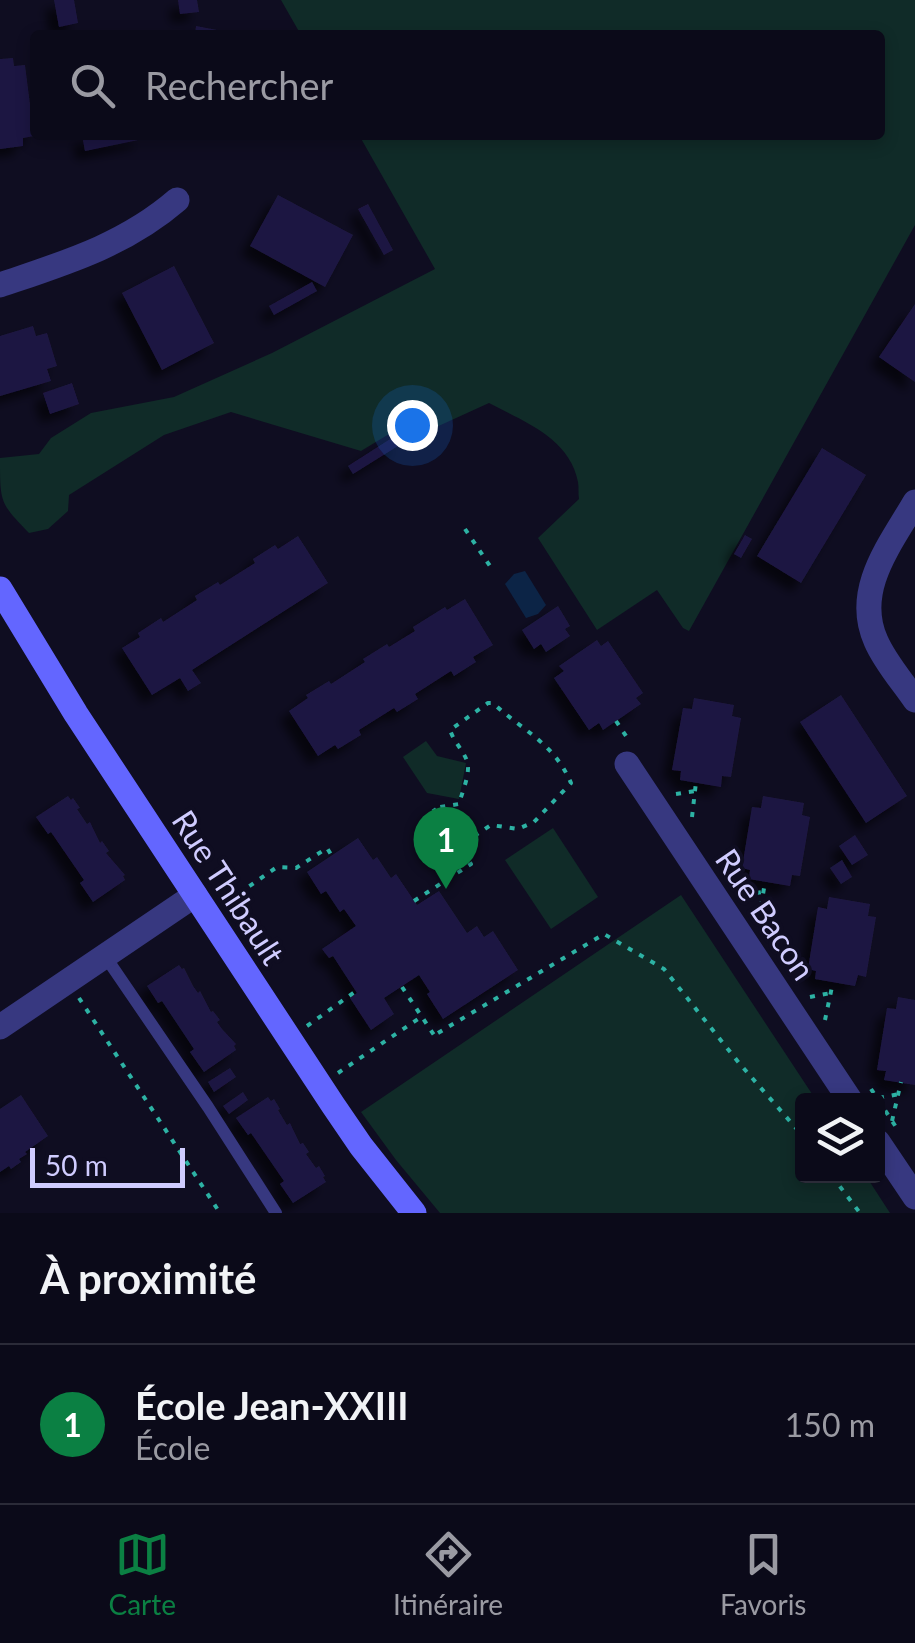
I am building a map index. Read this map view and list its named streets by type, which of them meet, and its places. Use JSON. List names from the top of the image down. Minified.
{"streets":{"street":["Rue Thibault","Rue Bacon"]},"scale_bar":"50 m","page":{"search":"Rechercher","pins":"1","scale":"50 m","heading":"À proximité","list":[{"mark":"1","name":"École Jean-XXIII","note":"École","value":"150 m"}],"nav":["Carte","Itinéraire","Favoris"]}}
